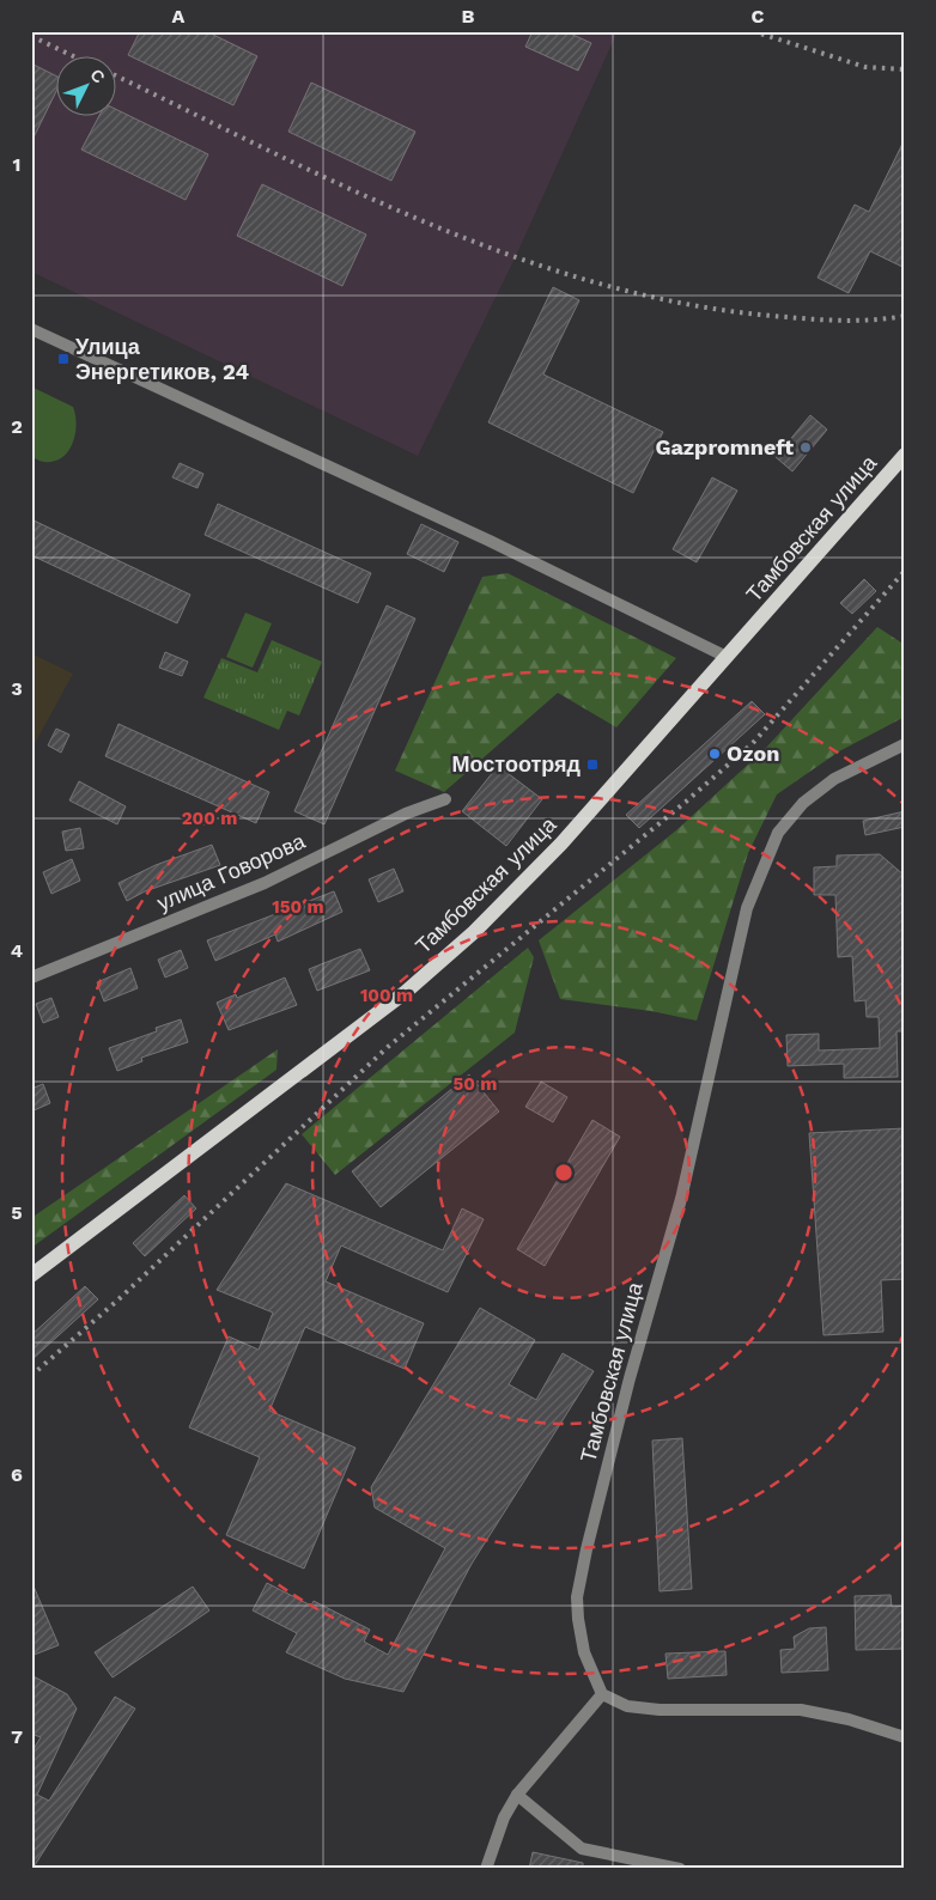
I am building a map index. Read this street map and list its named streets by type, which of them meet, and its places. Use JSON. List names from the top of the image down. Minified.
{"streets":{"main road":["Тамбовская улица"],"street":["улица Говорова"]},"places":{"transit":["Улица Энергетиков, 24","Мостоотряд"],"other":["Gazpromneft","Ozon"]},"north":"top right","grid":{"columns":["A","B","C"],"rows":["1","2","3","4","5","6","7"]},"rings":["200 m","150 m","100 m","50 m"]}
